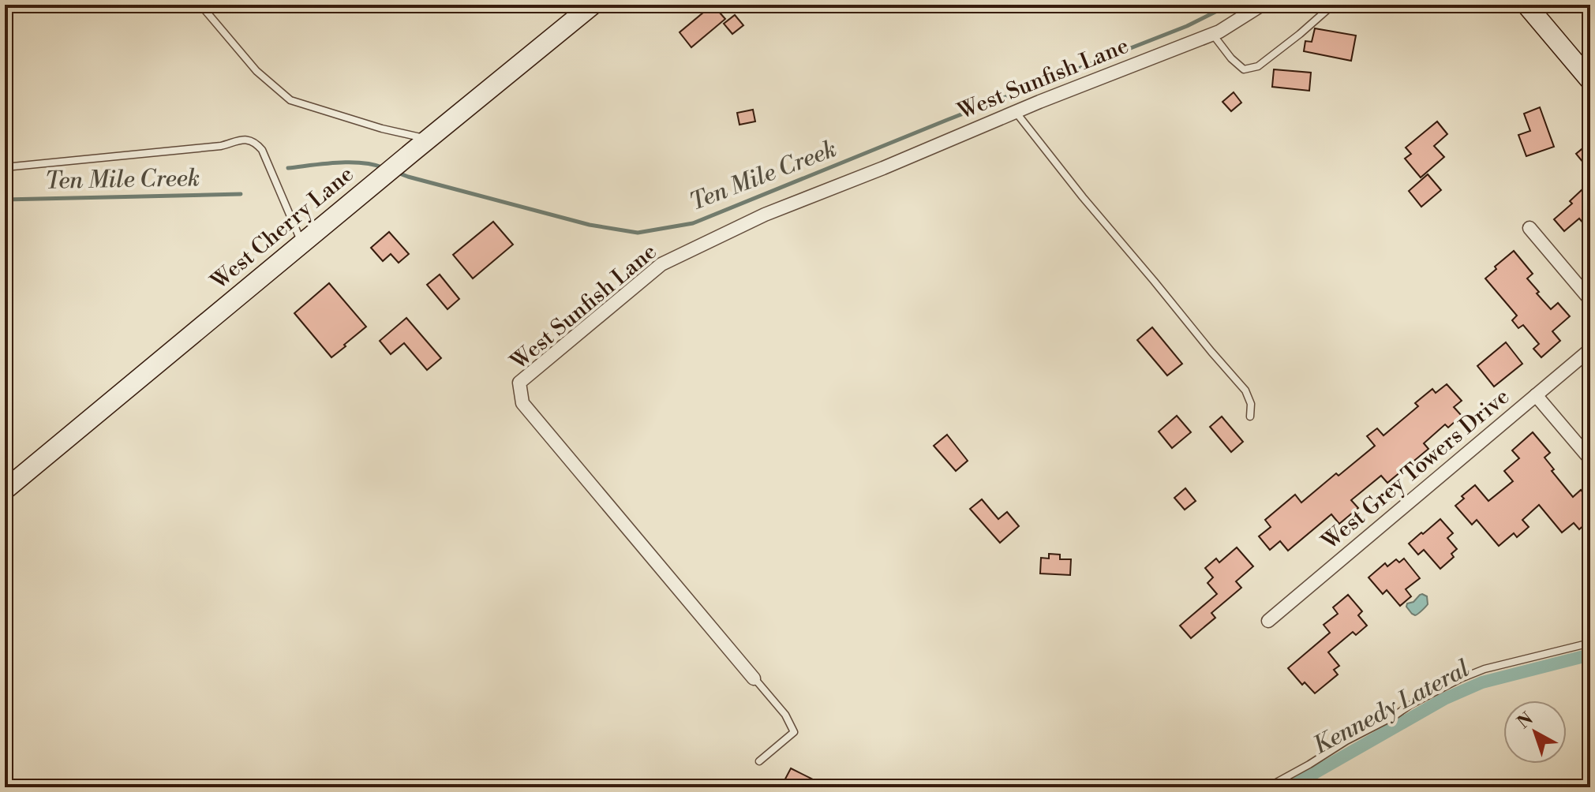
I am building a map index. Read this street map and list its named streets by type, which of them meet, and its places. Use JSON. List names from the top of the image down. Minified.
{"streets":{"main road":["West Cherry Lane"],"street":["West Sunfish Lane","West Grey Towers Drive"]},"water":["Ten Mile Creek","Kennedy Lateral"],"north":"top left"}
